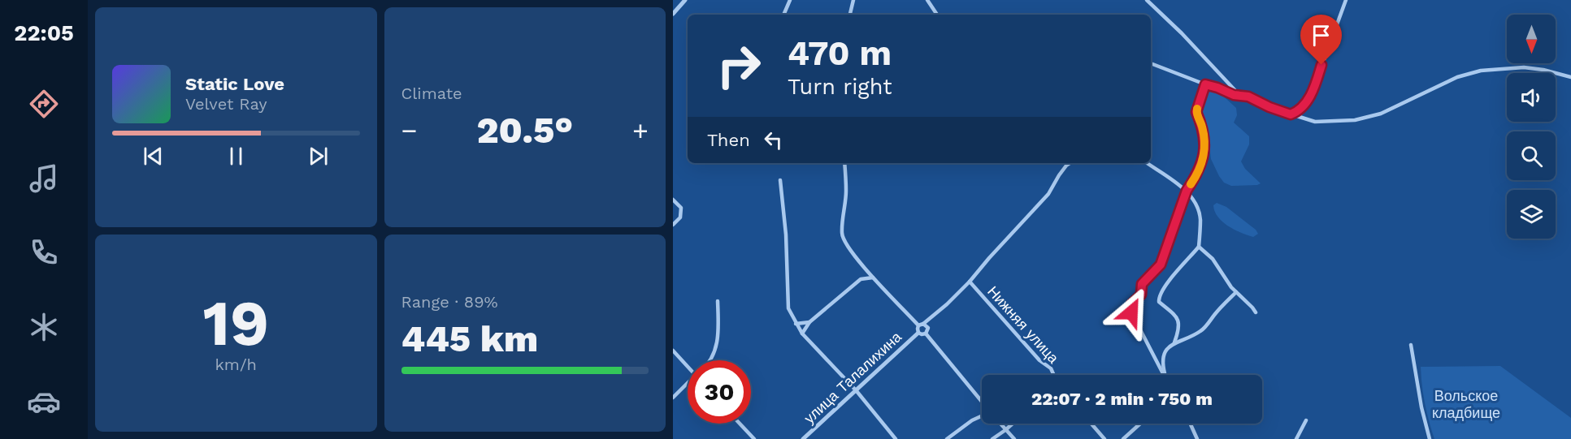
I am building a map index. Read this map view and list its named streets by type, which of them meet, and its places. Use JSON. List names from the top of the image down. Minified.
{"streets":{"street":["Нижняя улица","улица Талалихина"]},"parks":["Вольское кладбище"],"north":"bottom","page":{"tabs":"22:05","tile":["Climate",["19","km/h"],["Range · 89%","445 km"]],"turn":["470 m","Turn right"],"song":["Static Love","Velvet Ray"],"heat":["−","20.5°","+"],"then":"Then","limit":"30","trip":"22:07 · 2 min · 750 m"}}
